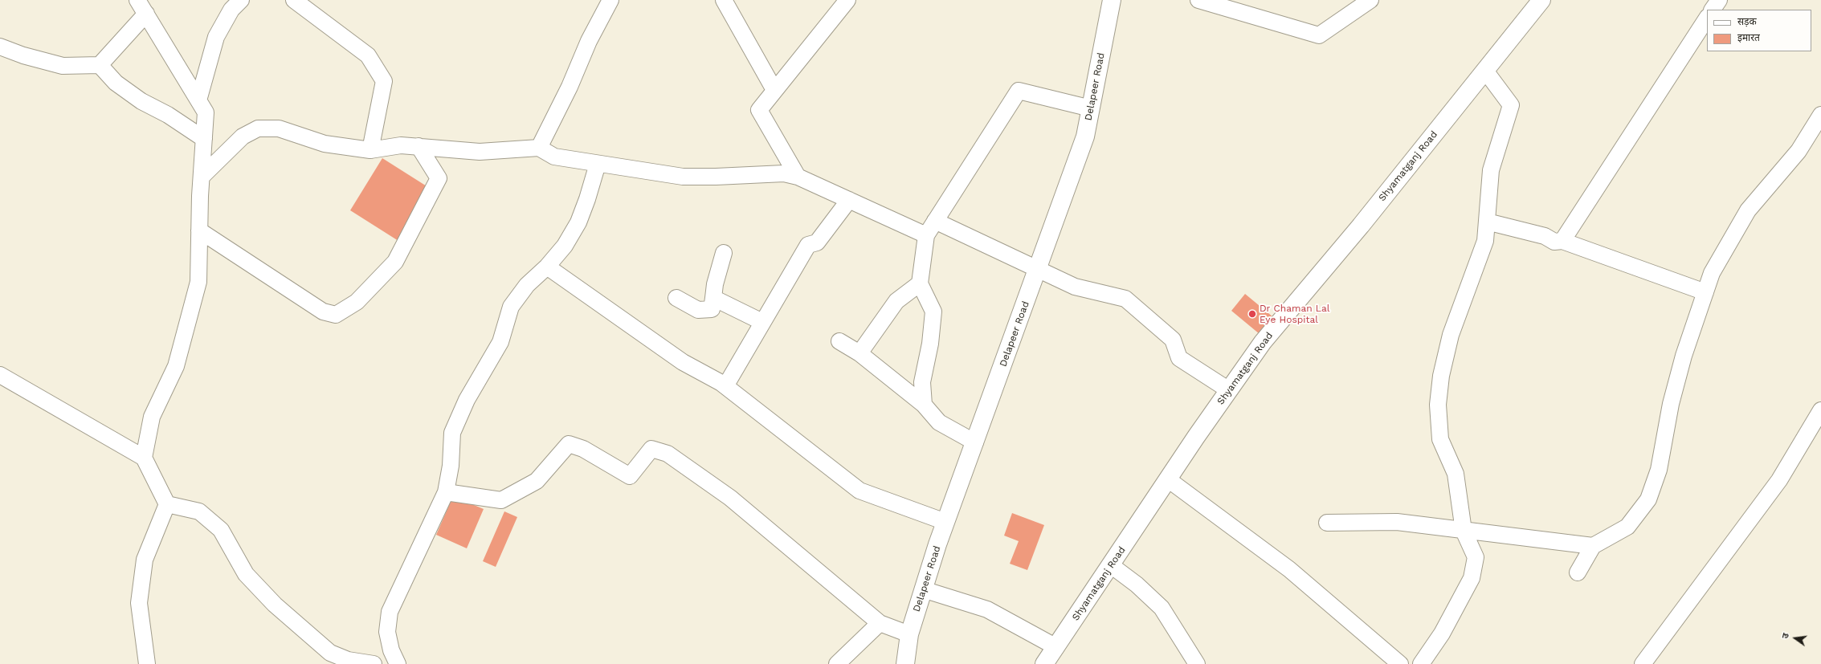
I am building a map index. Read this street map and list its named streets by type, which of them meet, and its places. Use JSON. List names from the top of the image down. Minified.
{"streets":{"street":["Delapeer Road","Shyamatganj Road"]},"places":["Dr Chaman Lal Eye Hospital"],"legend":["सड़क","इमारत"],"north":"left"}
